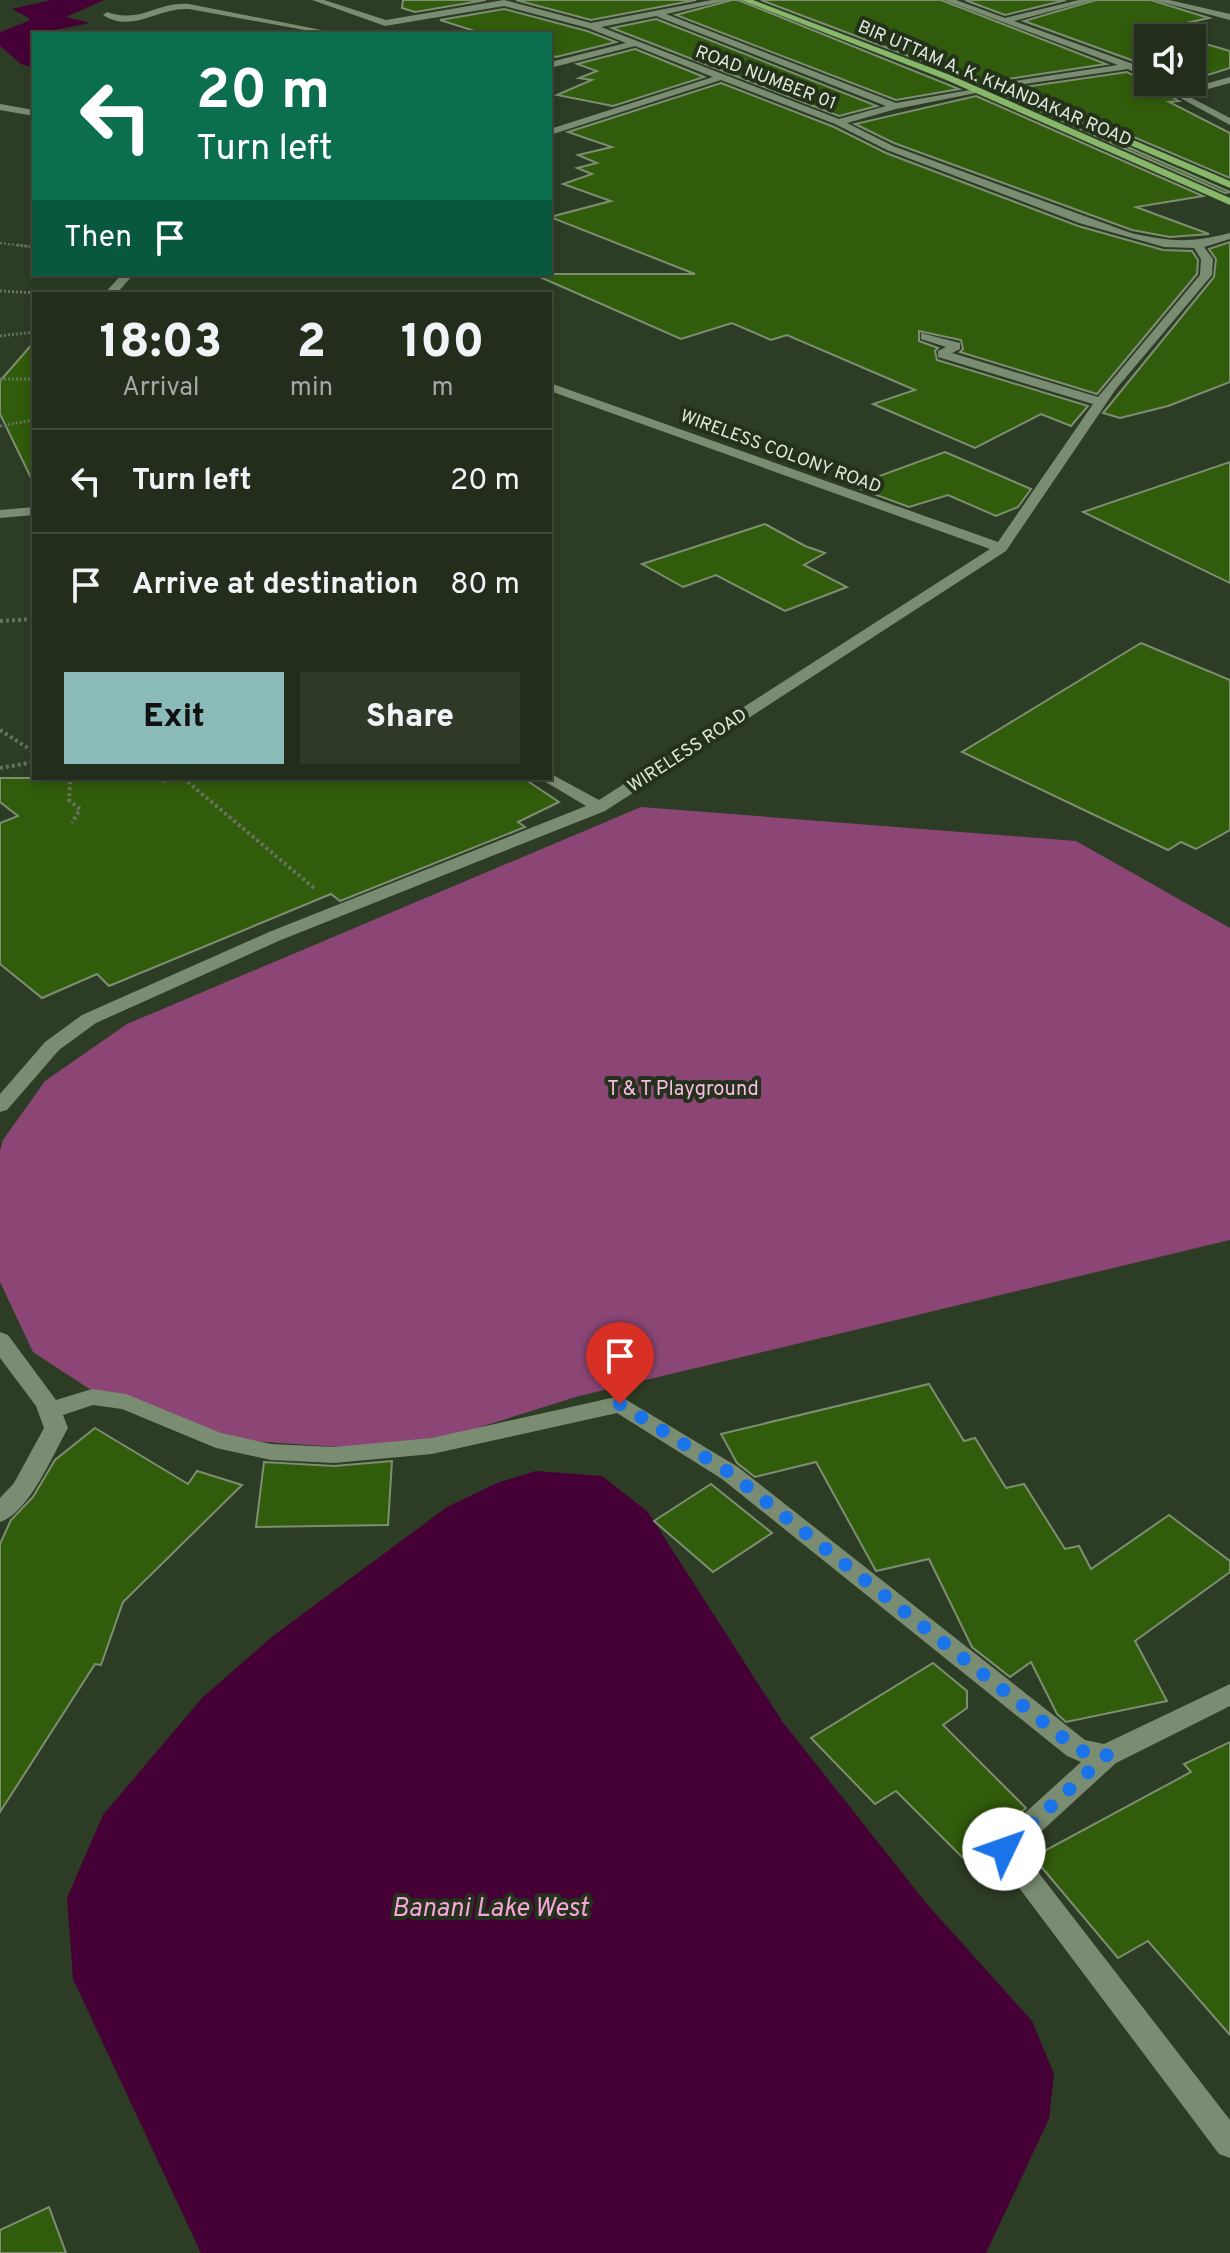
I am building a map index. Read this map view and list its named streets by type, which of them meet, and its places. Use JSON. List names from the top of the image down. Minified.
{"streets":{"main road":["BIR UTTAM A. K. KHANDAKAR ROAD"],"street":["ROAD NUMBER 01","WIRELESS COLONY ROAD","WIRELESS ROAD"]},"crossings":[["ROAD NUMBER 01","WIRELESS ROAD"],["WIRELESS COLONY ROAD","WIRELESS ROAD"]],"water":["Banani Lake West"],"parks":["T & T Playground"],"page":{"turn":["20 m","Turn left"],"then":"Then","eta":["18:03","Arrival","2","min","100","m"],"list":[{"name":"Turn left","value":"20 m"},{"name":"Arrive at destination","value":"80 m"}],"buttons":["Exit","Share"]}}
